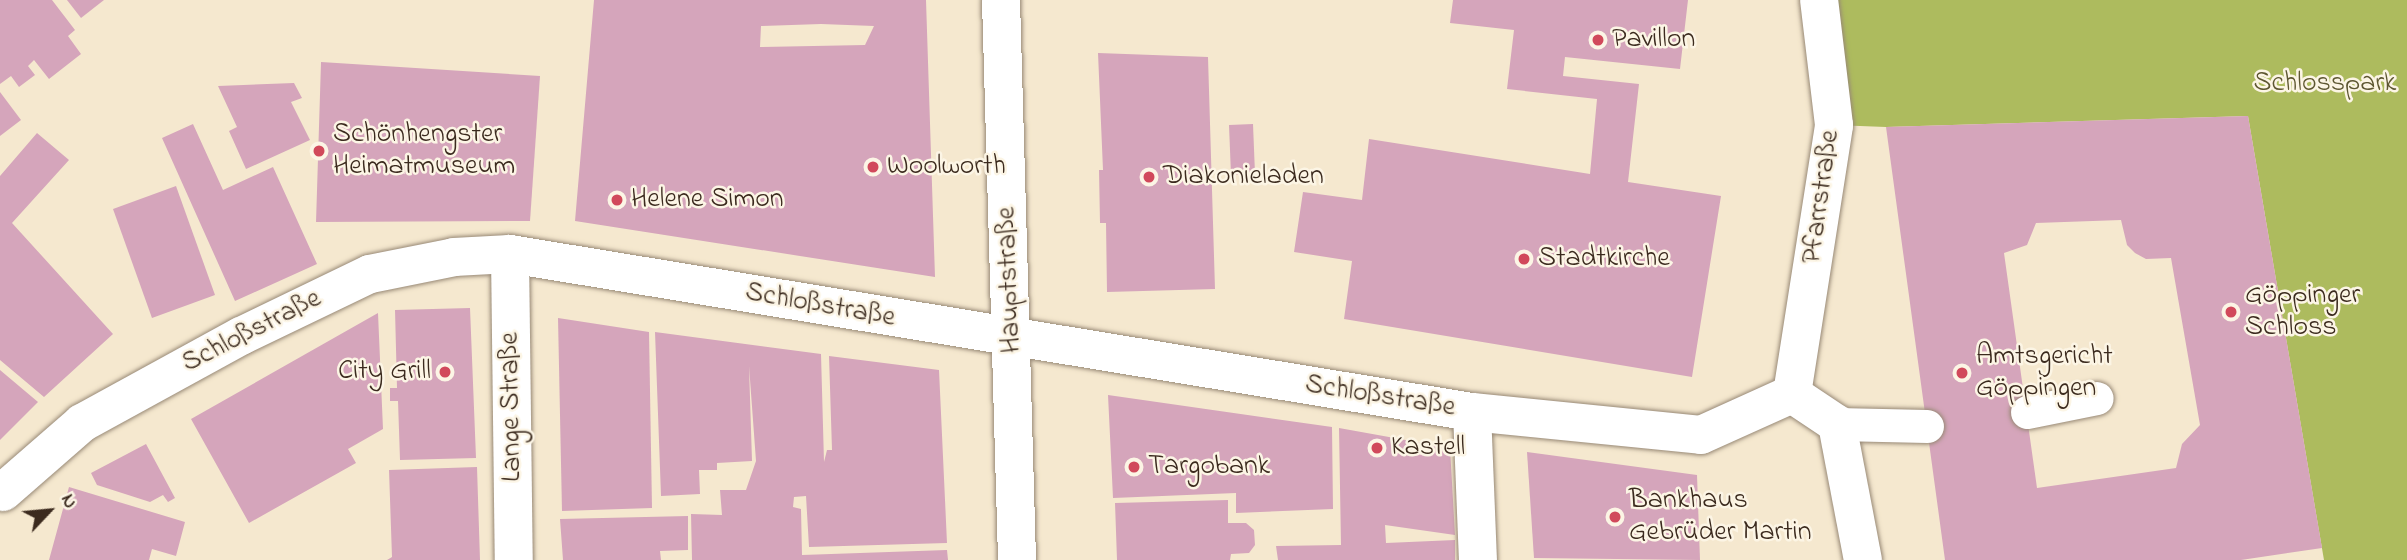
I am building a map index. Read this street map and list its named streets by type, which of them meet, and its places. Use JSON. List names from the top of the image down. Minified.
{"streets":{"street":["Pfarrstraße","Hauptstraße","Schloßstraße","Lange Straße"]},"crossings":[["Pfarrstraße","Schloßstraße"],["Hauptstraße","Schloßstraße"],["Schloßstraße","Lange Straße"]],"parks":["Schlosspark"],"places":["Pavillon","Schönhengster Heimatmuseum","Woolworth","Diakonieladen","Helene Simon","Stadtkirche","Göppinger Schloss","City Grill","Amtsgericht Göppingen","Kastell","Targobank","Bankhaus Gebrüder Martin"],"north":"top right"}
